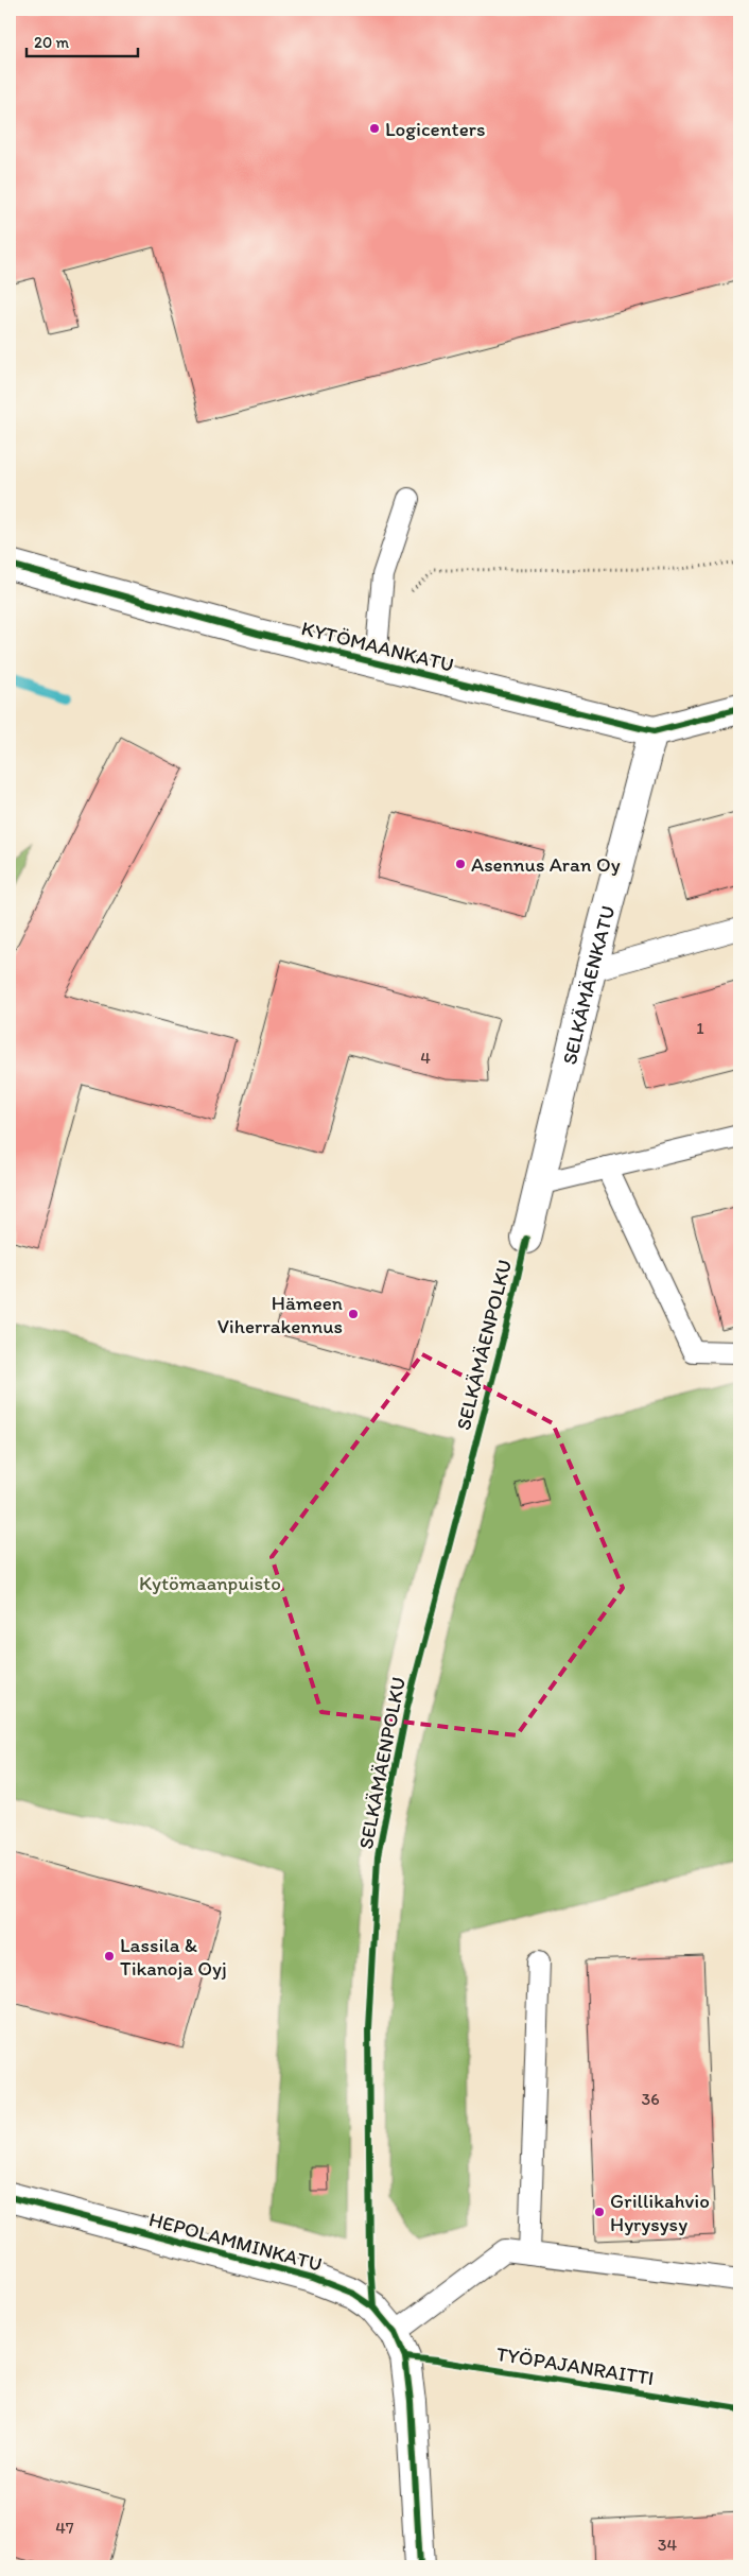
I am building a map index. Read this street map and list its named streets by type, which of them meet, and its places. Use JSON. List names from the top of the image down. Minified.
{"streets":{"street":["KYTÖMAANKATU","SELKÄMÄENKATU","HEPOLAMMINKATU"],"cycle path":["SELKÄMÄENPOLKU","TYÖPAJANRAITTI"]},"crossings":[["KYTÖMAANKATU","SELKÄMÄENKATU"]],"parks":["Kytömaanpuisto"],"places":["Logicenters","Asennus Aran Oy","Hämeen Viherrakennus","Lassila & Tikanoja Oyj","Grillikahvio Hyrysysy"],"house_numbers":["1","4","36","47","34"],"scale_bar":"20 m"}
